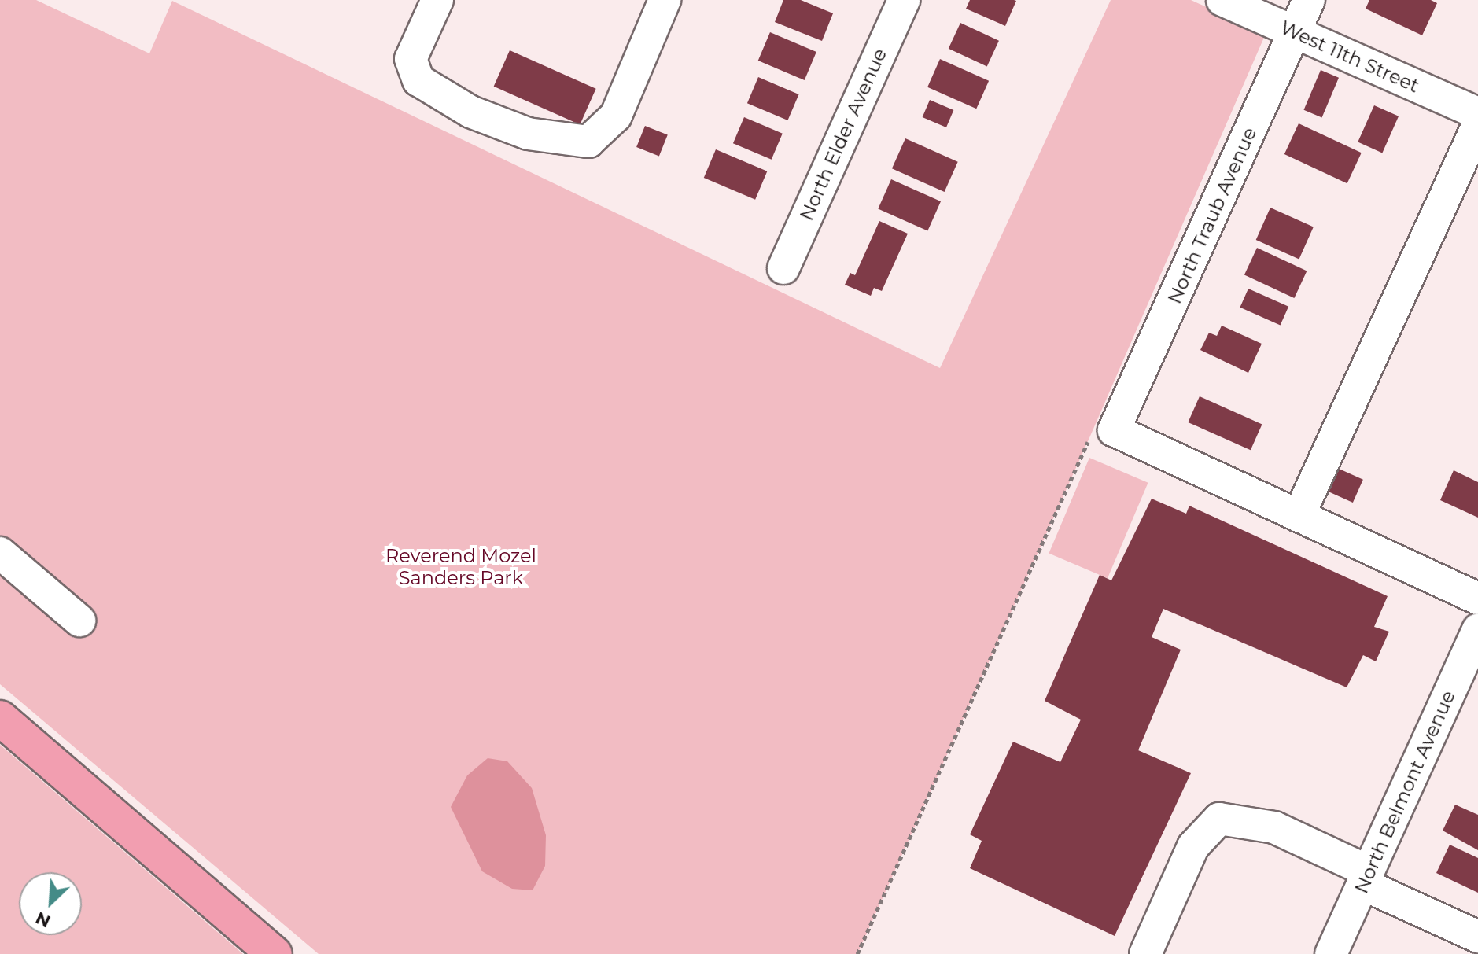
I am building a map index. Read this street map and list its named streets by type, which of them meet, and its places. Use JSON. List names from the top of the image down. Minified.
{"streets":{"street":["West 11th Street","North Elder Avenue","North Traub Avenue","North Belmont Avenue"]},"crossings":[["West 11th Street","North Traub Avenue"]],"parks":["Reverend Mozel Sanders Park"],"north":"bottom left"}
